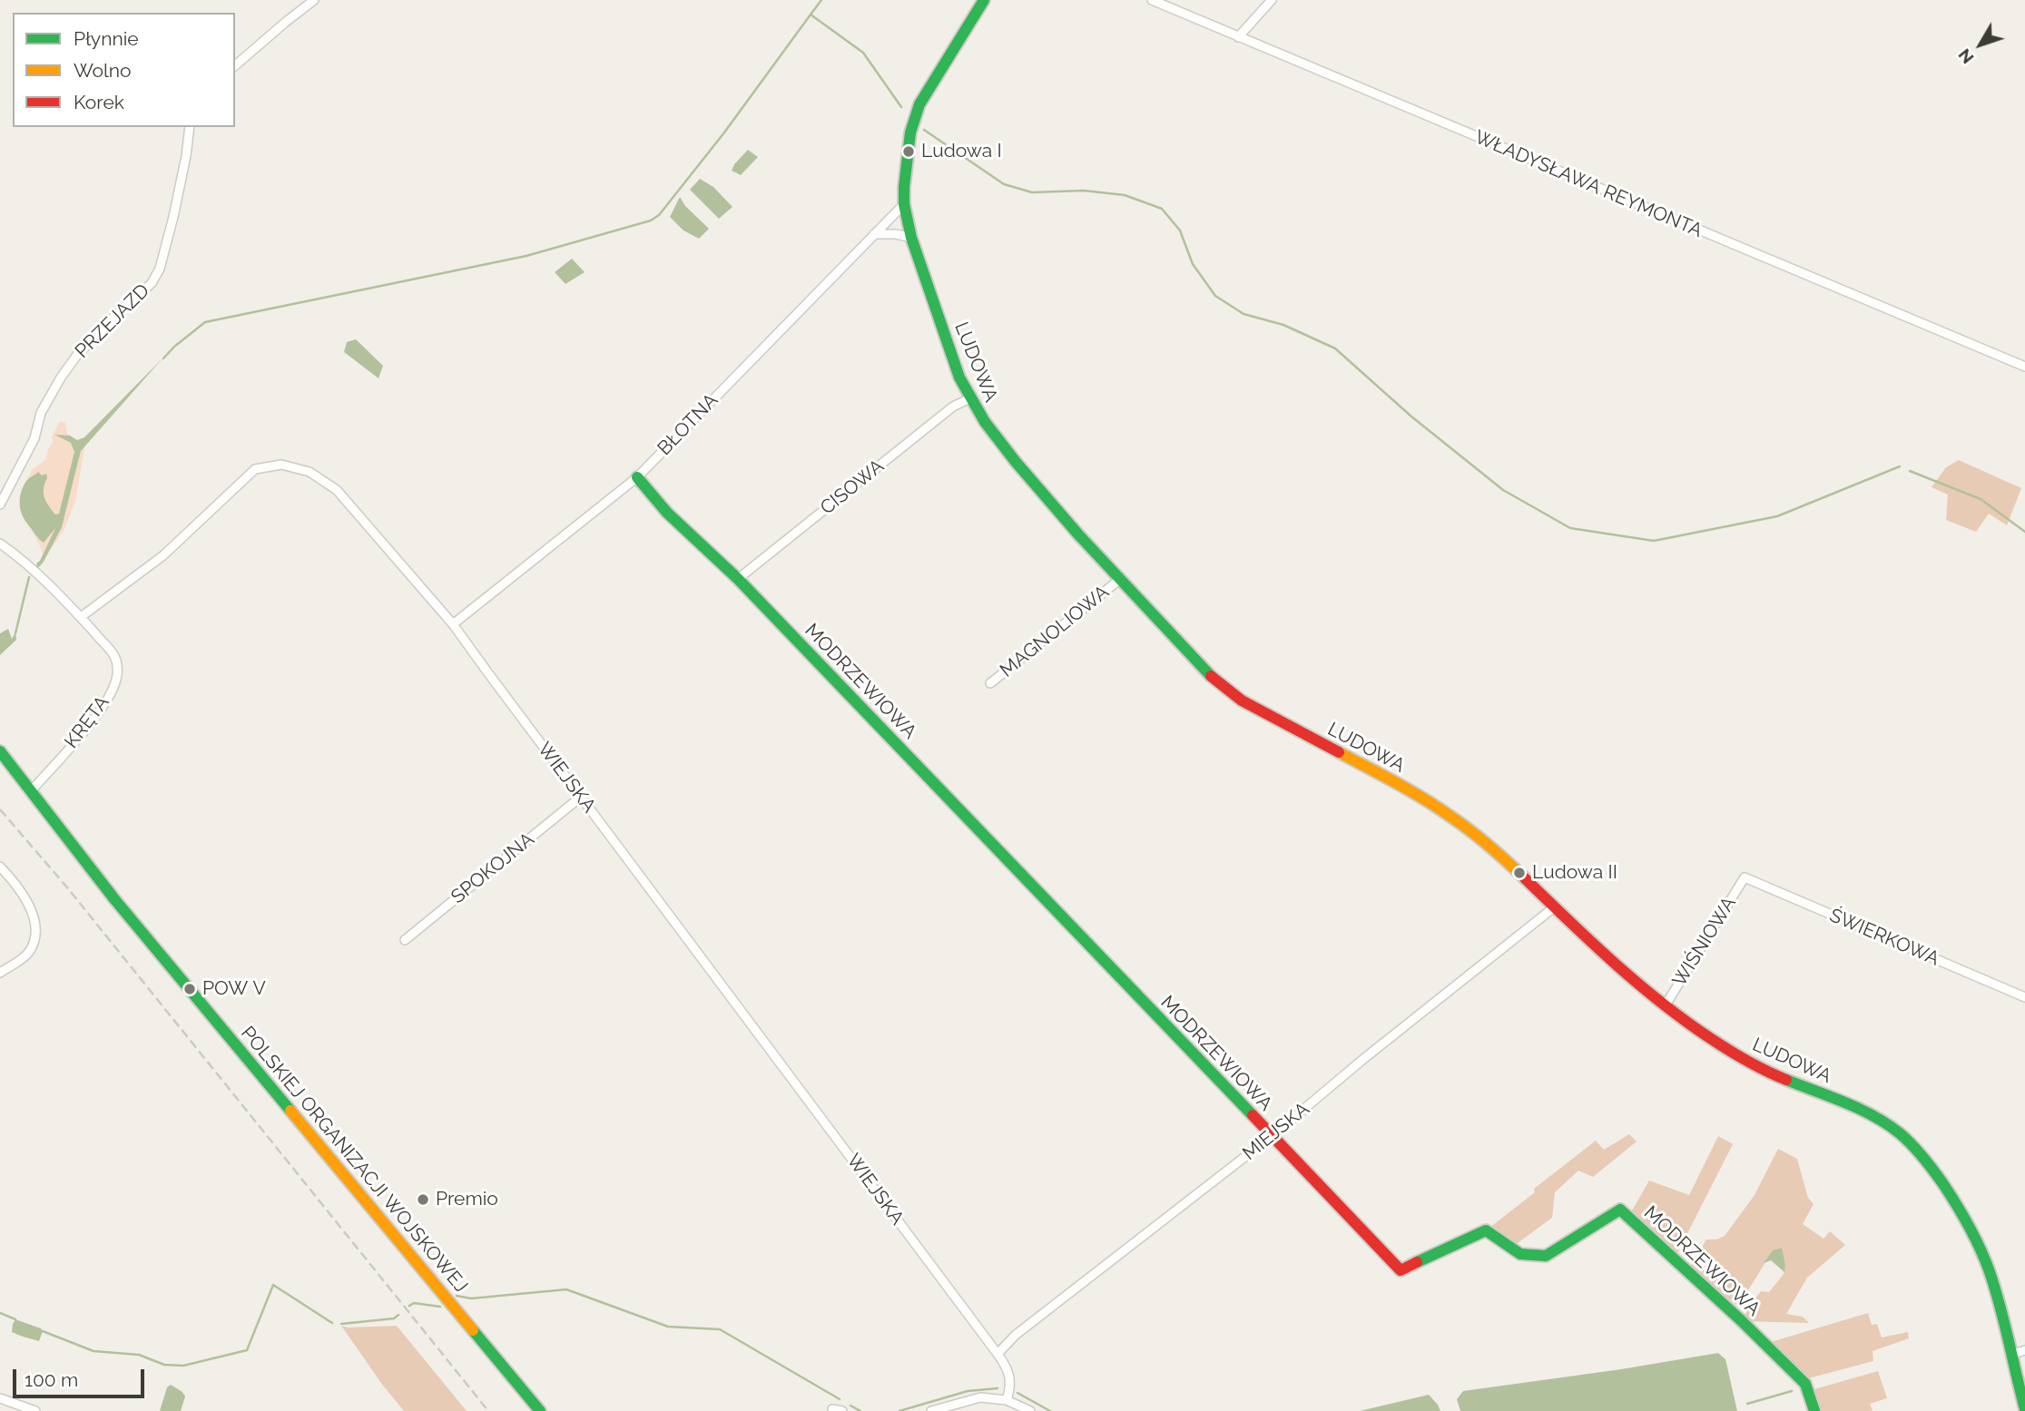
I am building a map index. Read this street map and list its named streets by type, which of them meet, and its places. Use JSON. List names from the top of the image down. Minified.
{"streets":{"street":["WŁADYSŁAWA REYMONTA","PRZEJAZD","LUDOWA","BŁOTNA","CISOWA","MAGNOLIOWA","MODRZEWIOWA","KRĘTA","WIEJSKA","SPOKOJNA","ŚWIERKOWA","WIŚNIOWA","MIEJSKA","POLSKIEJ ORGANIZACJI WOJSKOWEJ"]},"crossings":[["LUDOWA","BŁOTNA"],["LUDOWA","CISOWA"],["LUDOWA","MAGNOLIOWA"],["LUDOWA","WIŚNIOWA"],["LUDOWA","MIEJSKA"],["BŁOTNA","MODRZEWIOWA"],["BŁOTNA","WIEJSKA"],["CISOWA","MODRZEWIOWA"],["MODRZEWIOWA","MIEJSKA"],["KRĘTA","WIEJSKA"],["KRĘTA","POLSKIEJ ORGANIZACJI WOJSKOWEJ"],["WIEJSKA","SPOKOJNA"],["WIEJSKA","MIEJSKA"],["ŚWIERKOWA","WIŚNIOWA"]],"places":["Ludowa I","Ludowa II","POW V","Premio"],"legend":["Płynnie","Wolno","Korek"],"scale_bar":"100 m","north":"bottom left"}
